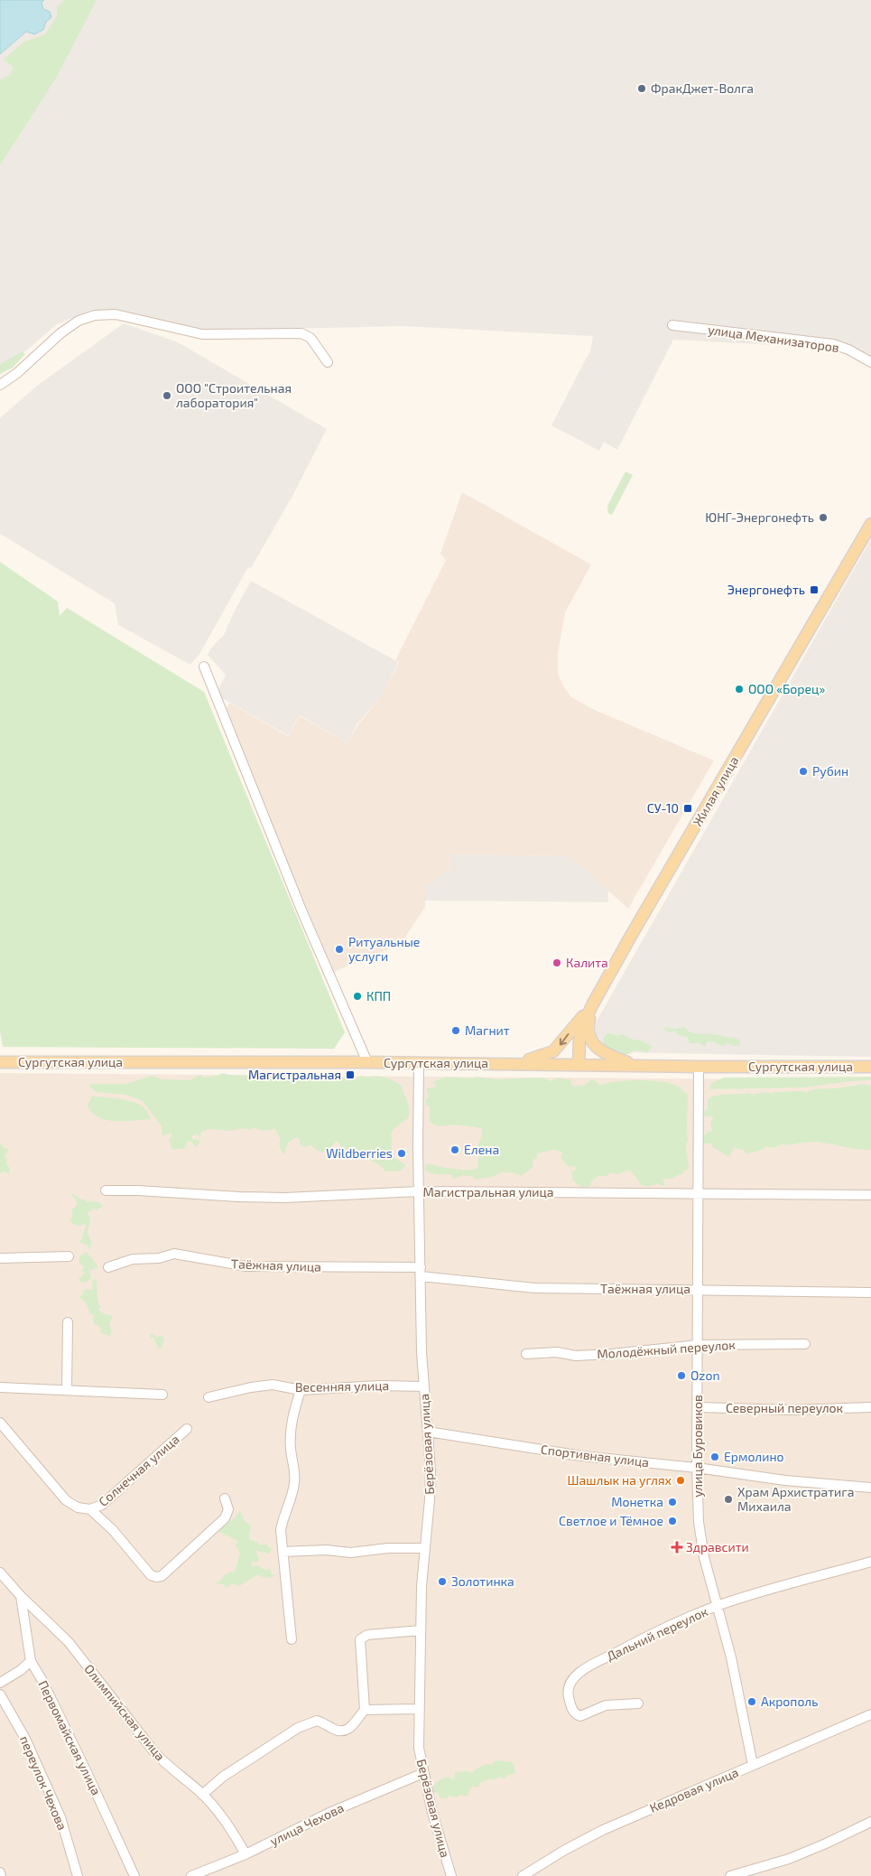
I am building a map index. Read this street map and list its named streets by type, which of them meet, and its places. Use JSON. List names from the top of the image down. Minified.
{"streets":{"main road":["Жилая улица","Сургутская улица"],"street":["улица Механизаторов","Магистральная улица","Таёжная улица","Молодёжный переулок","Весенняя улица","Северный переулок","Берёзовая улица","улица Буровиков","Спортивная улица","Солнечная улица","Дальний переулок","Олимпийская улица","Первомайская улица","переулок Чехова","Кедровая улица","улица Чехова"]},"crossings":[["Жилая улица","Сургутская улица"],["Сургутская улица","Берёзовая улица"],["Сургутская улица","улица Буровиков"],["Магистральная улица","Берёзовая улица"],["Магистральная улица","улица Буровиков"],["Таёжная улица","Берёзовая улица"],["Таёжная улица","улица Буровиков"],["Молодёжный переулок","улица Буровиков"],["Весенняя улица","Берёзовая улица"],["Северный переулок","улица Буровиков"],["Берёзовая улица","Спортивная улица"],["Берёзовая улица","улица Чехова"],["улица Буровиков","Спортивная улица"],["улица Буровиков","Дальний переулок"],["улица Буровиков","Кедровая улица"],["Олимпийская улица","Первомайская улица"],["Олимпийская улица","улица Чехова"]],"places":{"other":["ФракДжет-Волга","ООО \"Строительная лаборатория\"","ЮНГ-Энергонефть","ООО «Борец»","Рубин","Ритуальные услуги","Калита","КПП","Магнит","Елена","Wildberries","Ozon","Ермолино","Шашлык на углях","Храм Архистратига Михаила","Монетка","Светлое и Тёмное","Золотинка","Акрополь"],"transit":["Энергонефть","СУ-10","Магистральная"],"health":["Здравсити"]}}
